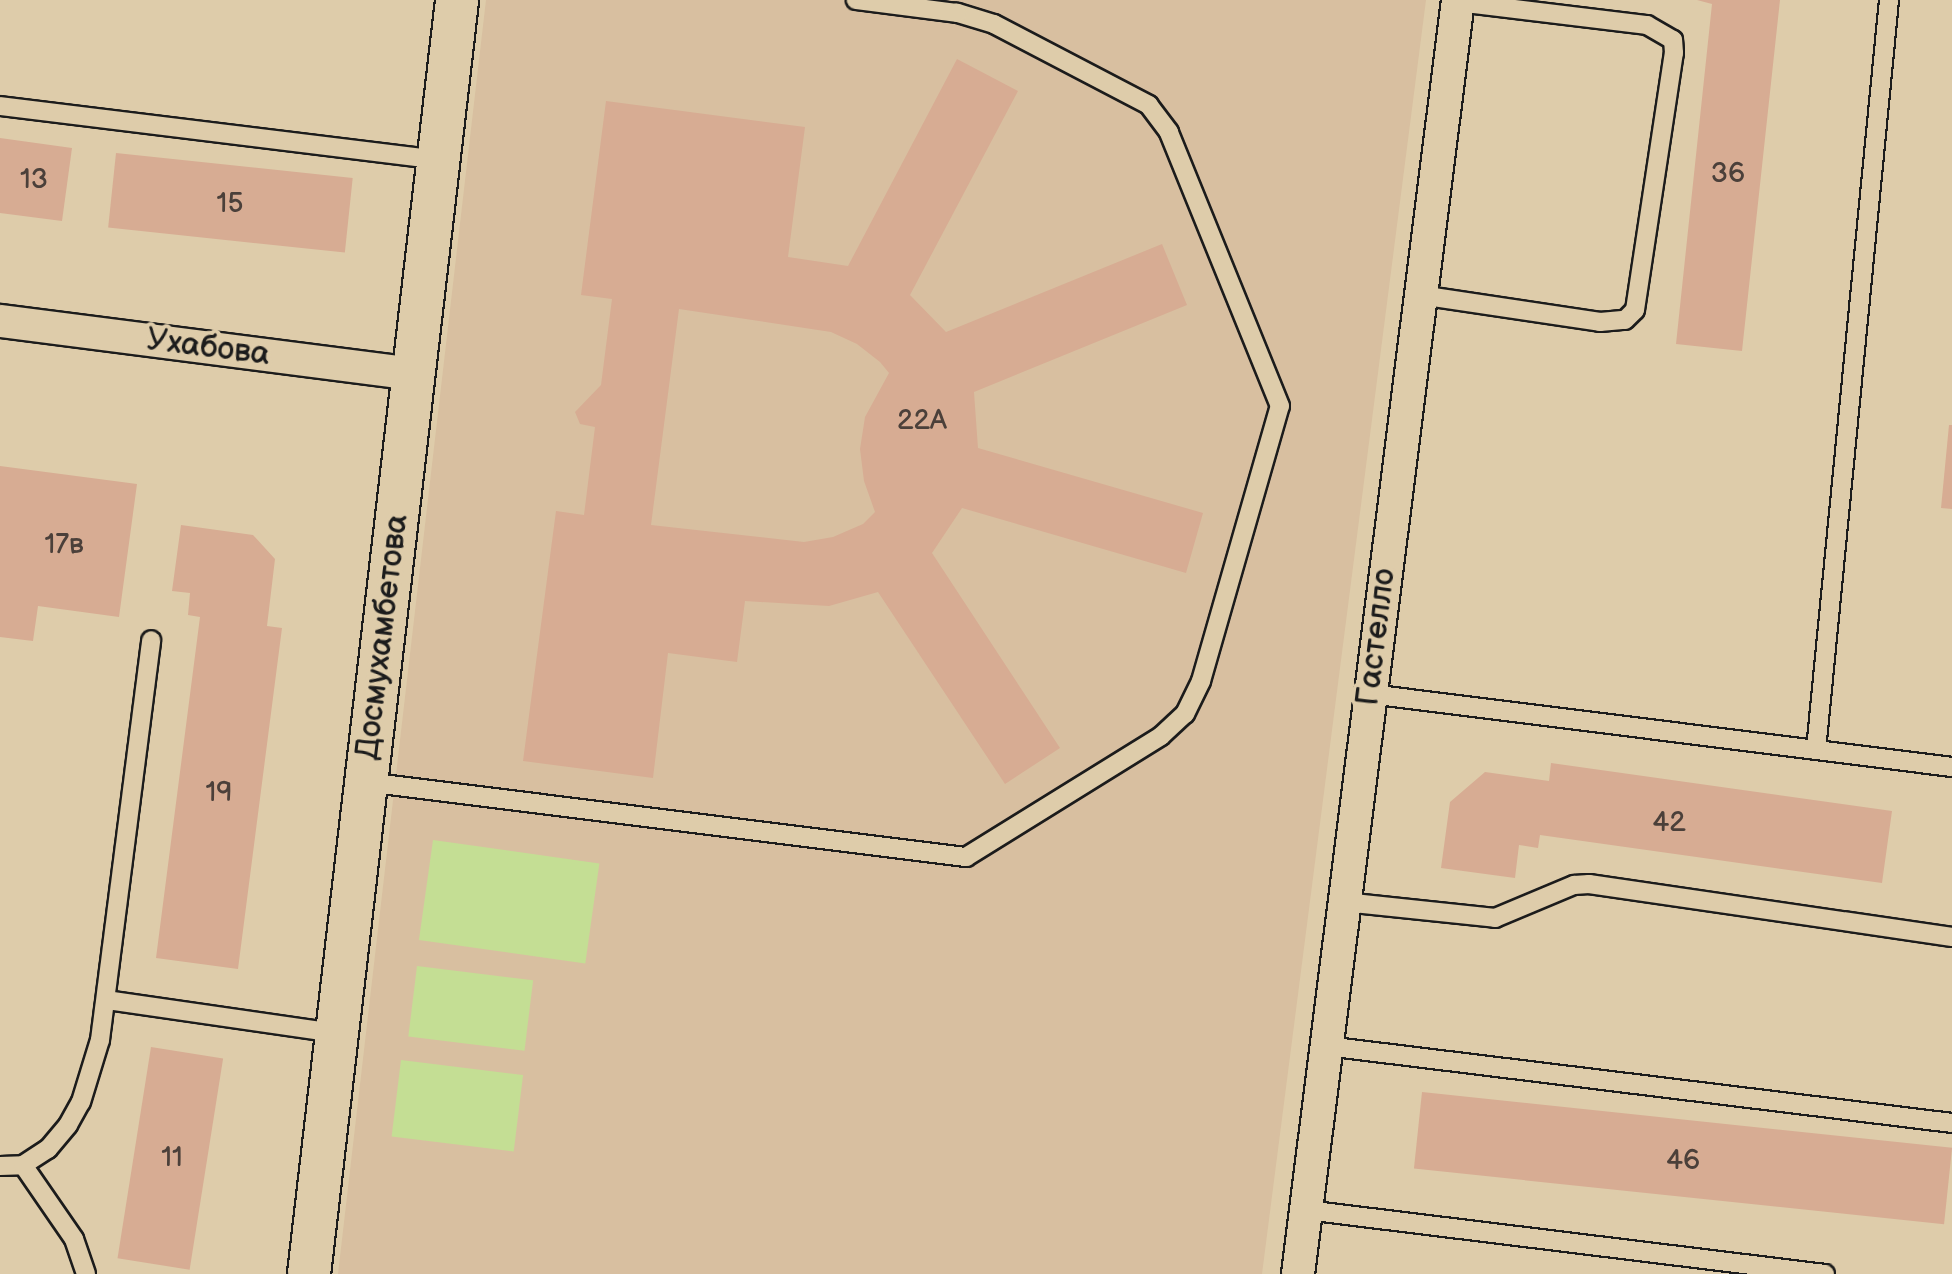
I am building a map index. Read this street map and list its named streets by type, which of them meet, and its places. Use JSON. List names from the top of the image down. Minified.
{"streets":{"street":["Ухабова","Досмухамбетова","Гастелло"]},"crossings":[["Ухабова","Досмухамбетова"]],"house_numbers":["36","13","15","22А","17в","19","42","11","46"]}
